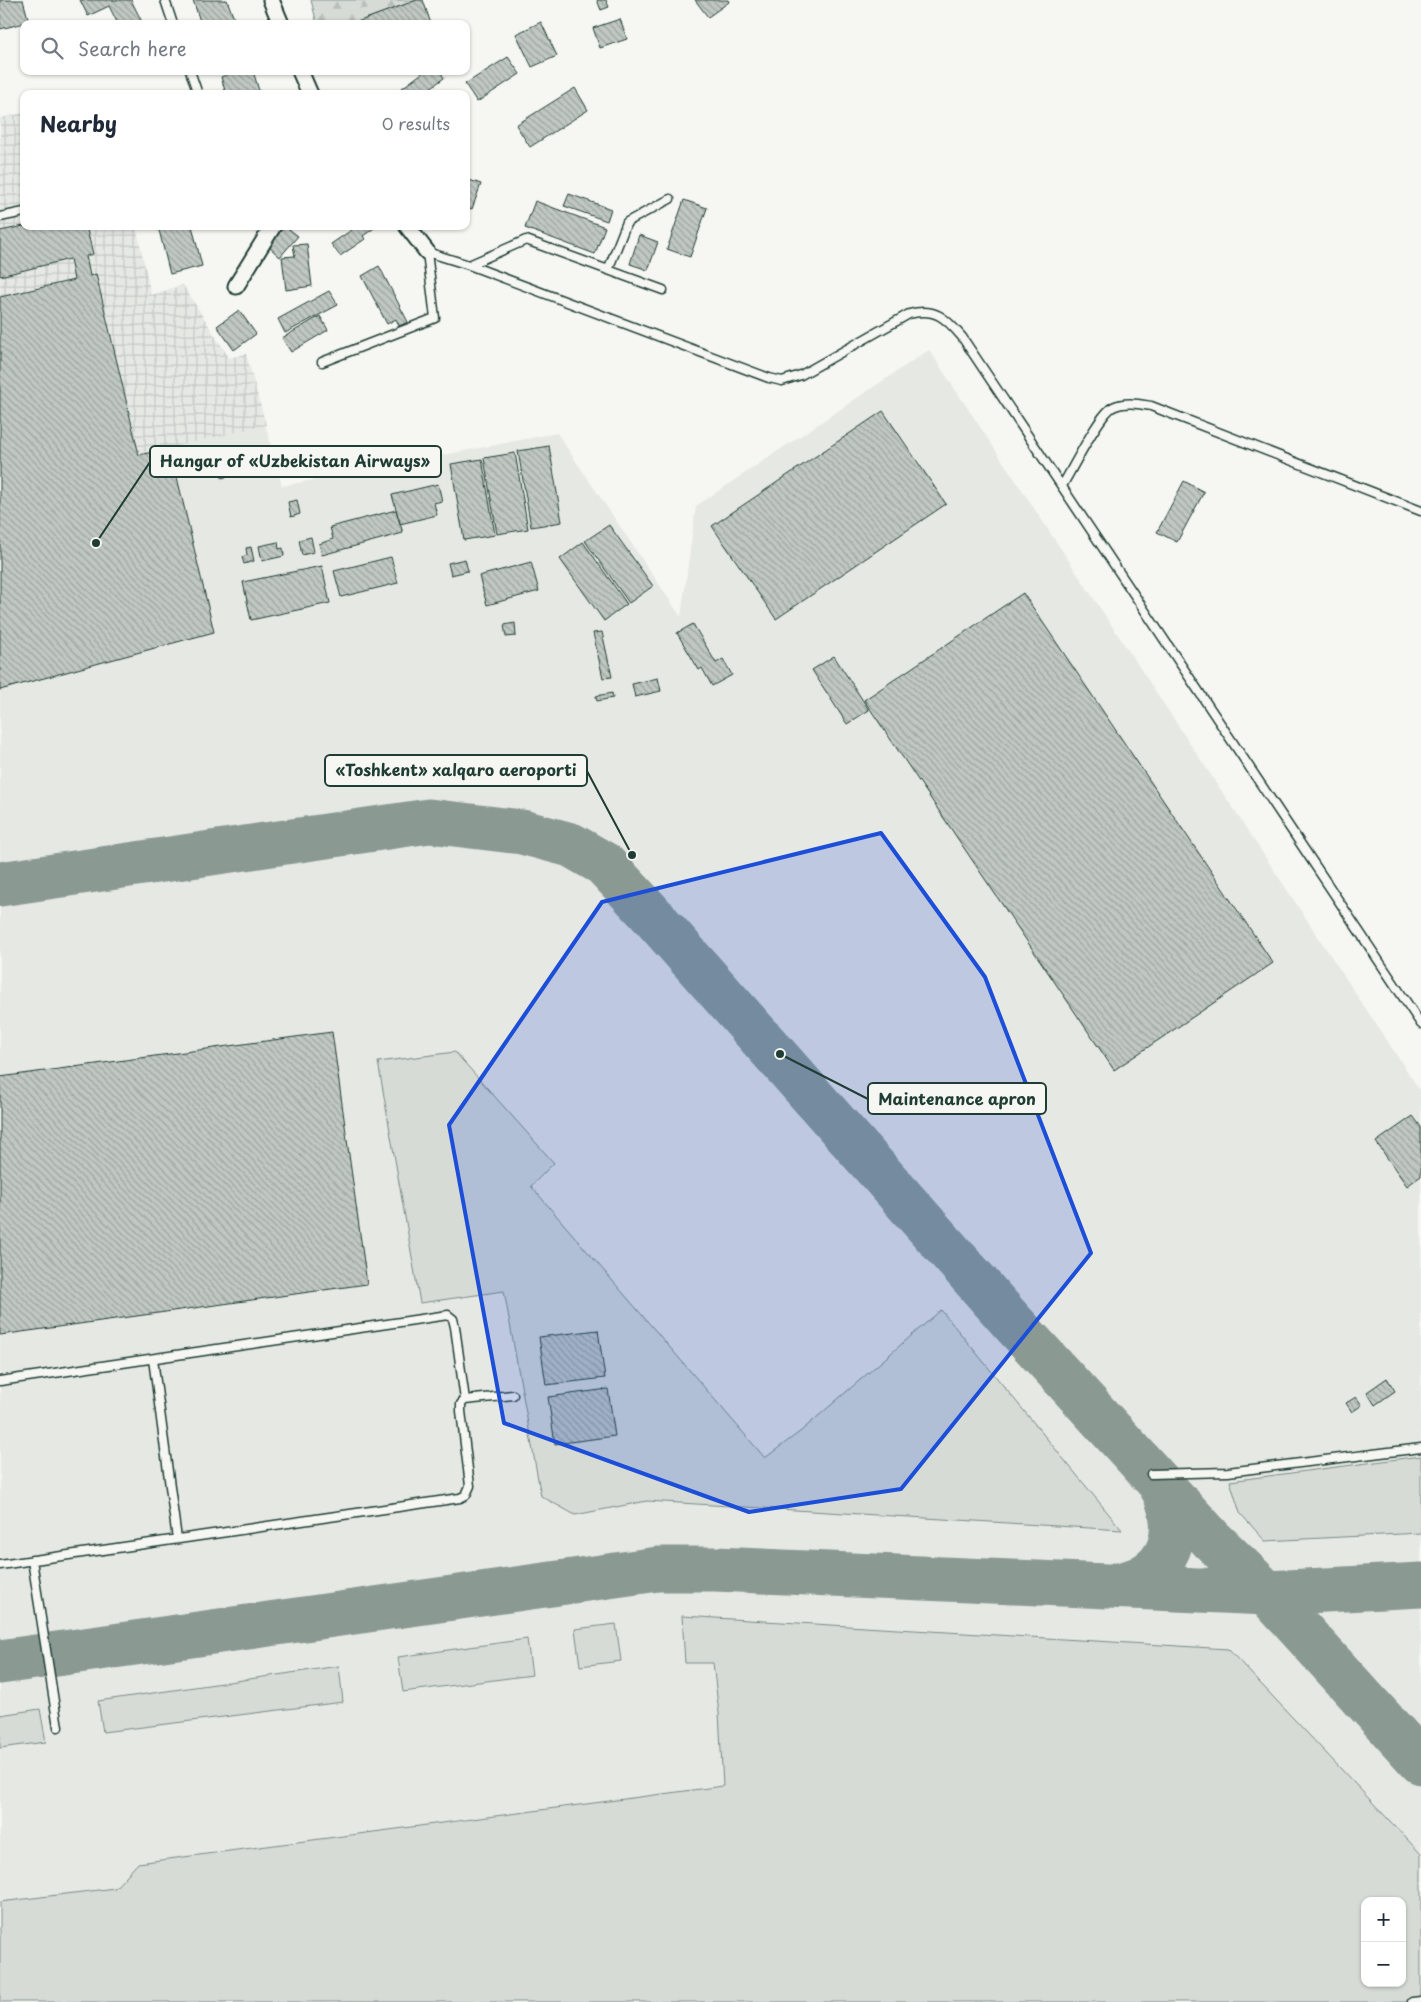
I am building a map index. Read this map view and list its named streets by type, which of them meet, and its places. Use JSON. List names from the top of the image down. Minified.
{"places":["Hangar of «Uzbekistan Airways»","«Toshkent» xalqaro aeroporti","Maintenance apron"],"page":{"search":"Search here","heading":["Nearby","0 results"],"map_buttons":["+","−"]}}
